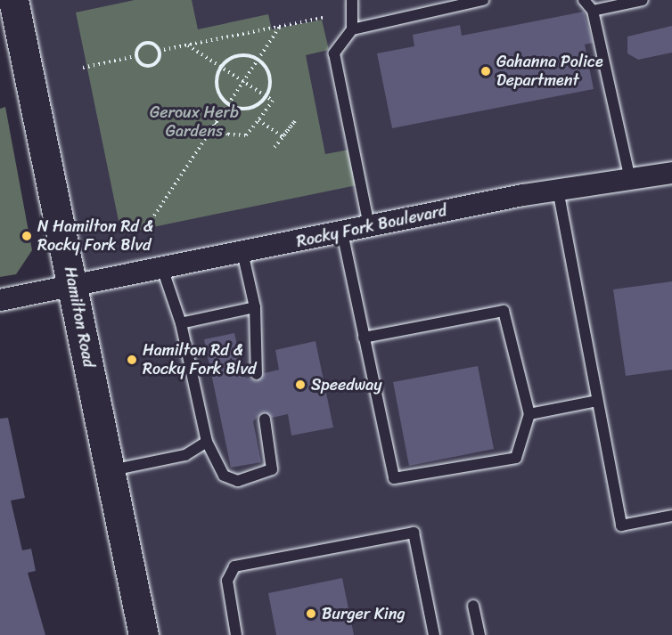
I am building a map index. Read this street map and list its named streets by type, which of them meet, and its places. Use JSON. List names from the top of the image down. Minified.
{"streets":{"main road":["Hamilton Road"],"street":["Rocky Fork Boulevard"]},"crossings":[["Rocky Fork Boulevard","Hamilton Road"]],"parks":["Geroux Herb Gardens"],"places":["Gahanna Police Department","N Hamilton Rd & Rocky Fork Blvd","Hamilton Rd & Rocky Fork Blvd","Speedway","Burger King"]}
